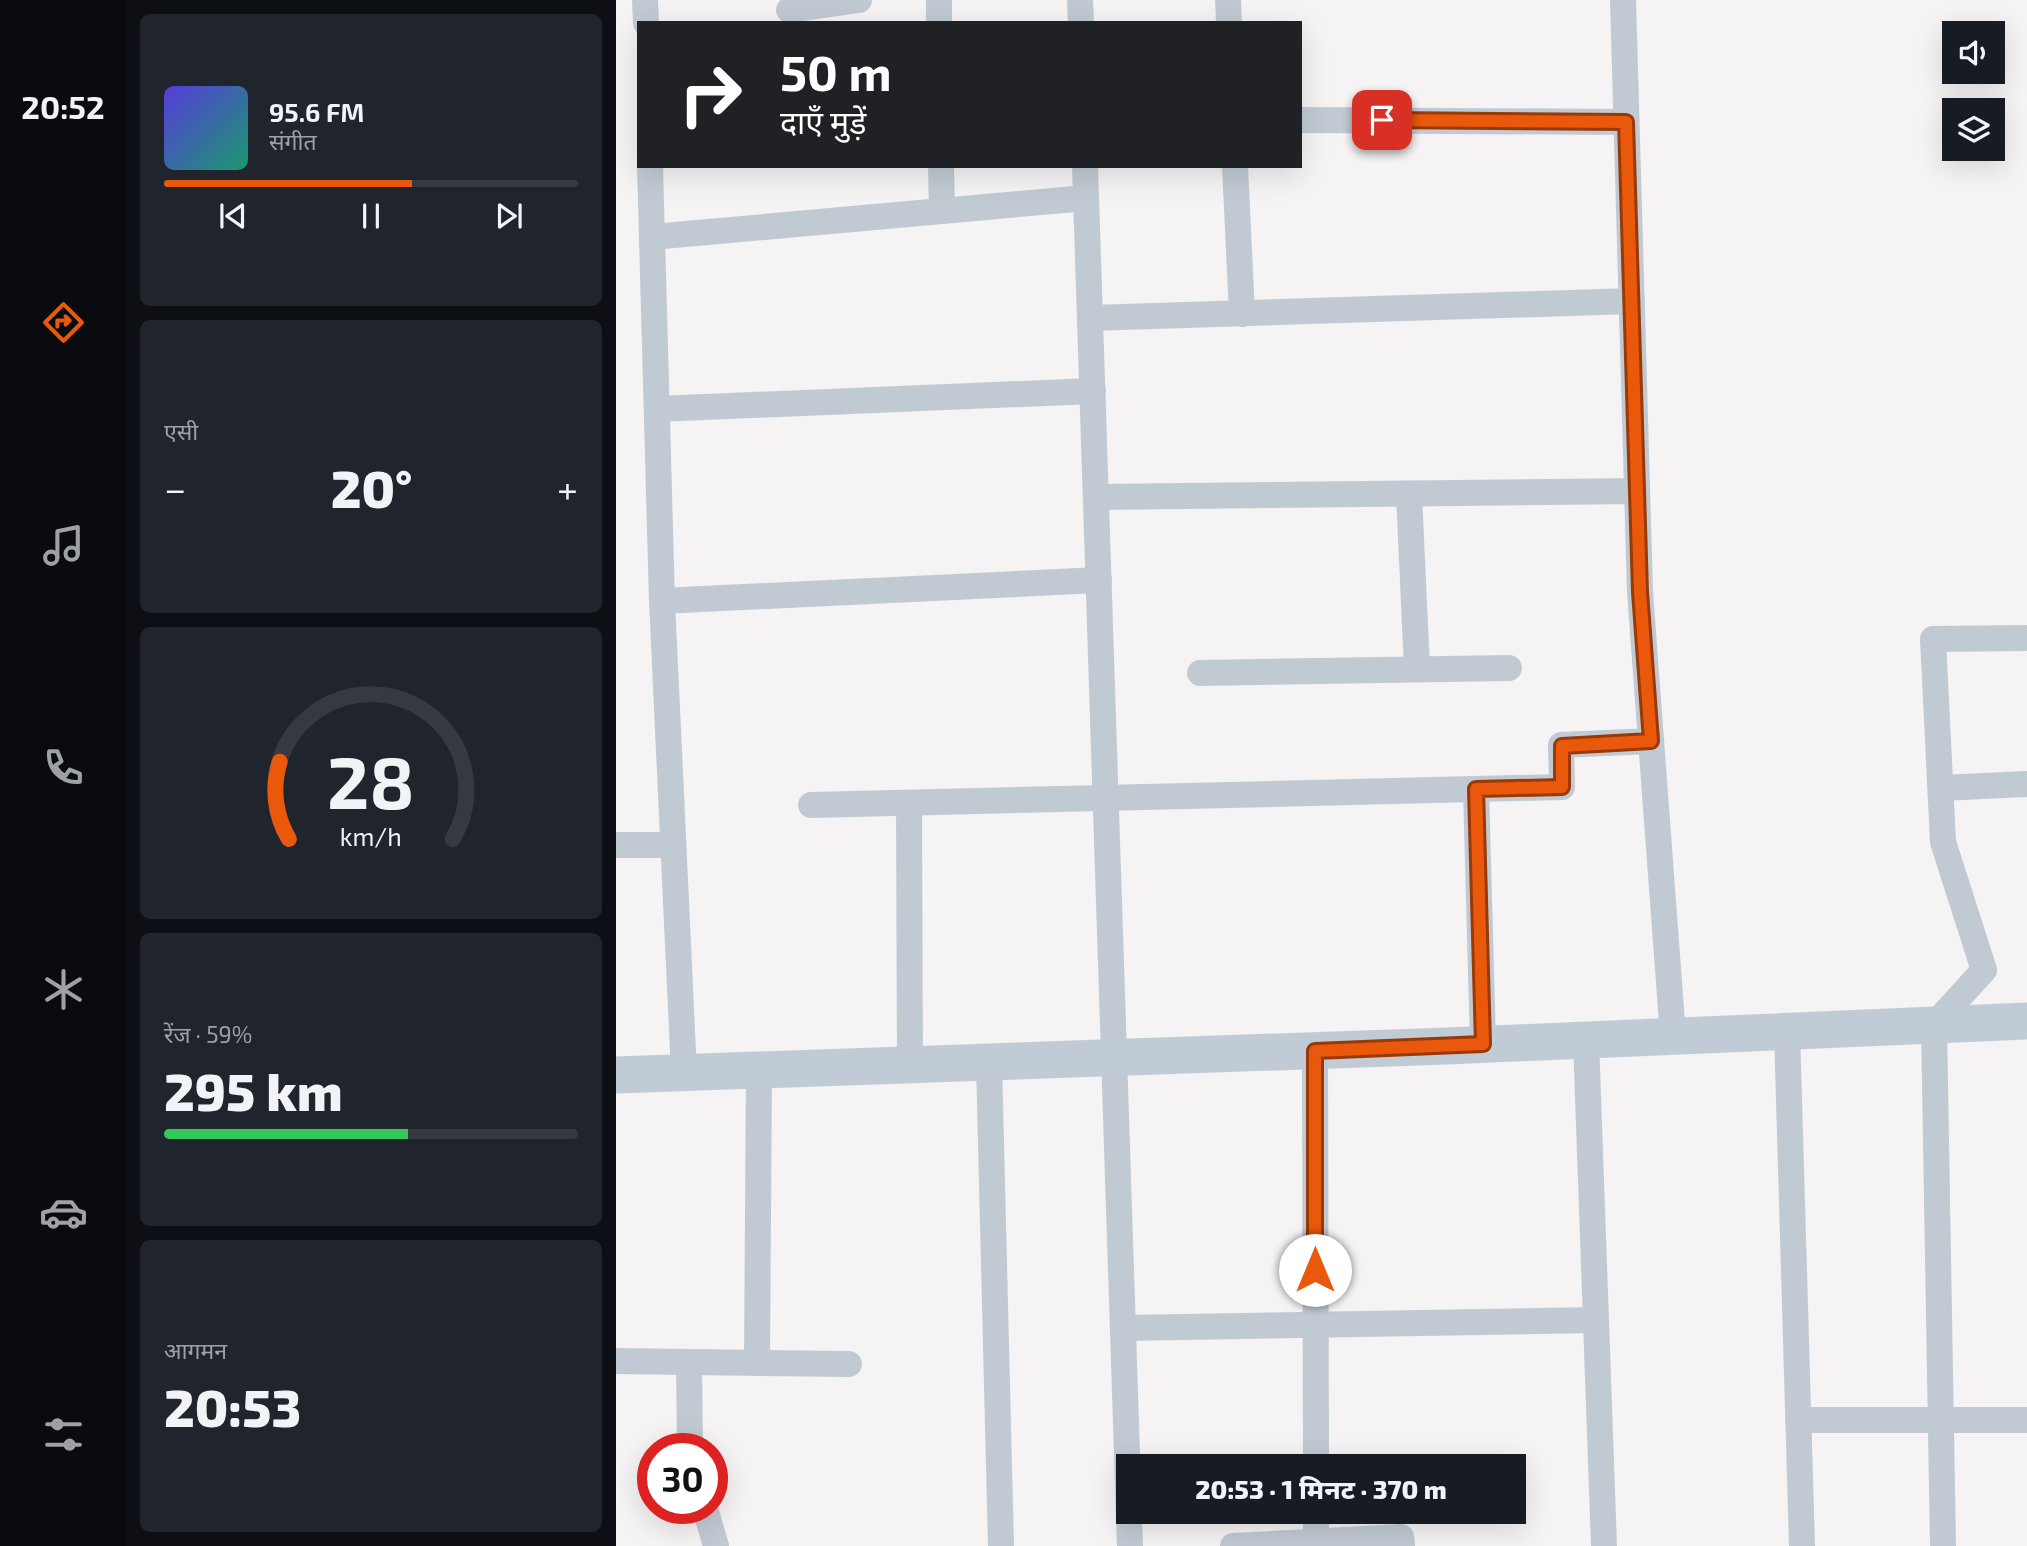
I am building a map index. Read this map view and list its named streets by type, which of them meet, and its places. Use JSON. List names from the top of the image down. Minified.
{"page":{"tabs":"20:52","turn":["50 m","दाएँ मुड़ें"],"song":["95.6 FM","संगीत"],"tile":["एसी",["रेंज · 59%","295 km"],["आगमन","20:53"]],"heat":["−","20°","+"],"limit":"30","trip":"20:53 · 1 मिनट · 370 m","gauge":["28","km/h"]}}
